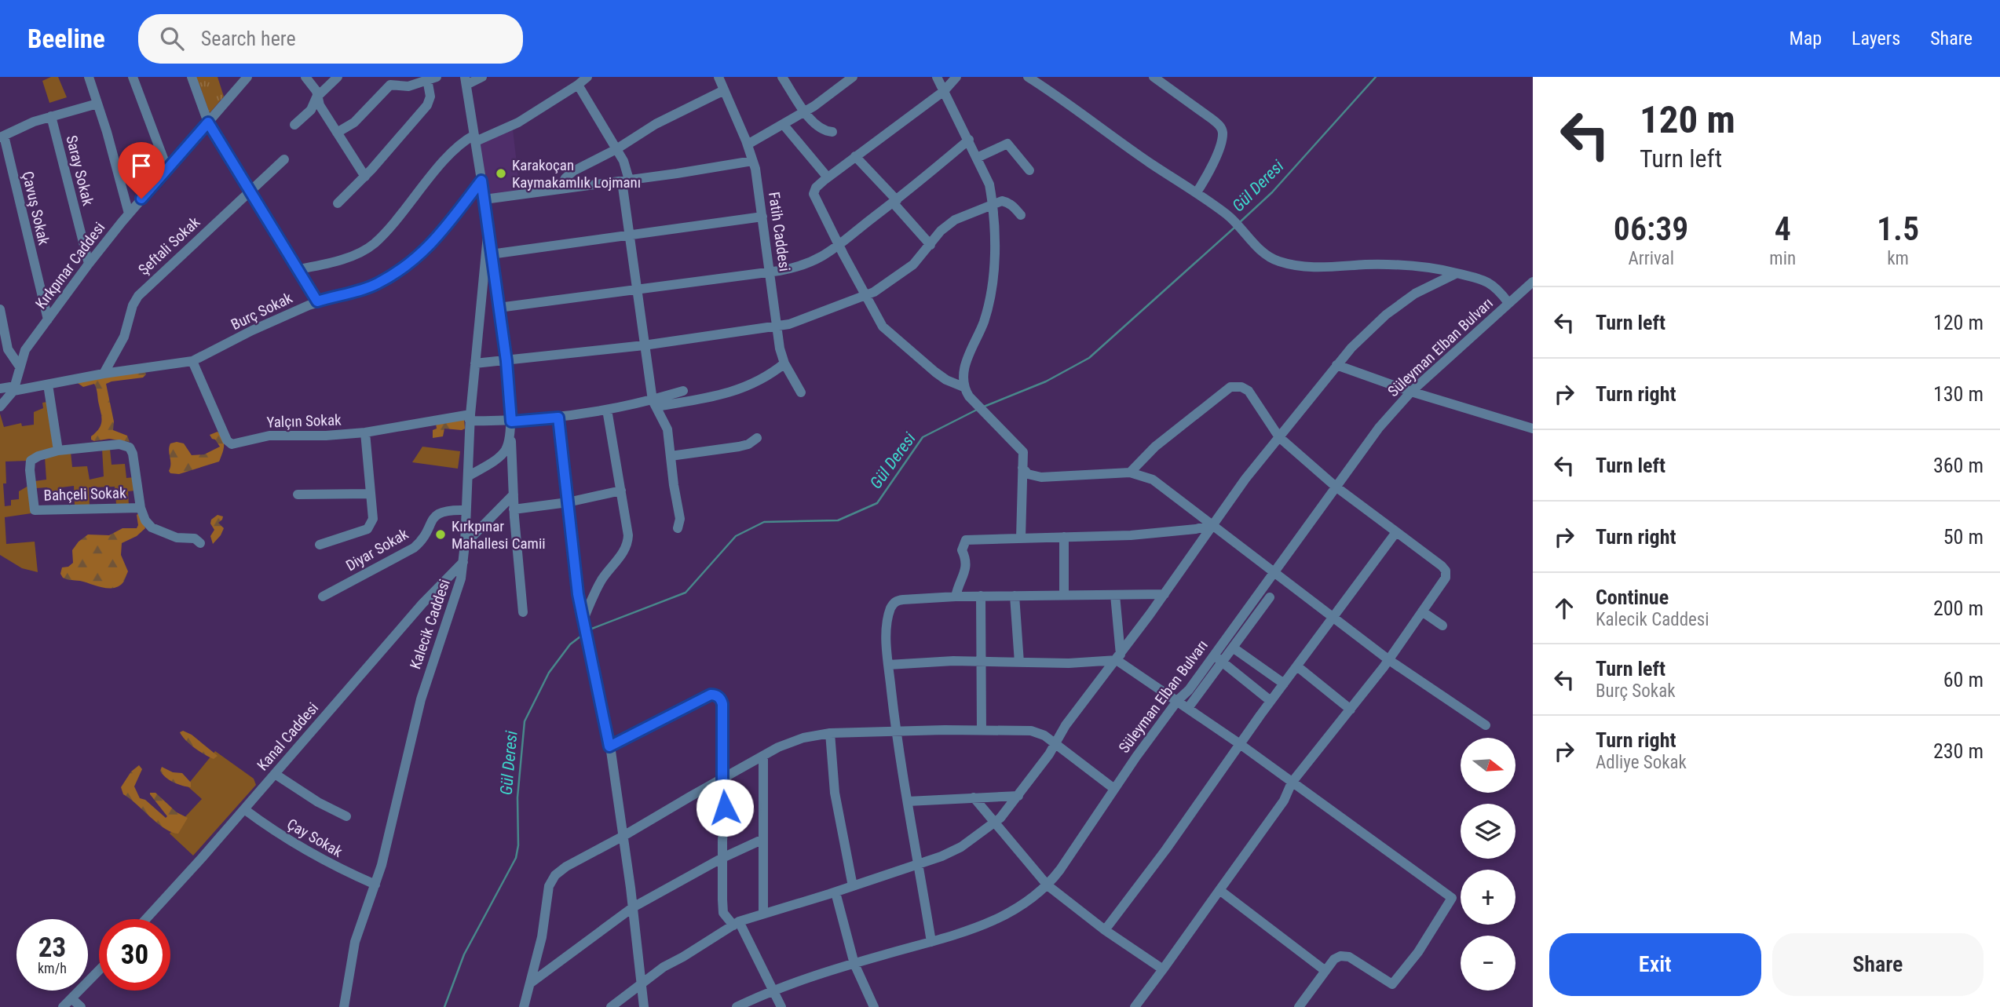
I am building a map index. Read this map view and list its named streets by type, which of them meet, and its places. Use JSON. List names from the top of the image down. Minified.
{"streets":{"street":["Saray Sokak","Çavuş Sokak","Fatih Caddesi","Şeftali Sokak","Kırkpınar Caddesi","Burç Sokak","Süleyman Elban Bulvarı","Yalçın Sokak","Bahçeli Sokak","Diyar Sokak","Kalecik Caddesi","Kanal Caddesi","Çay Sokak"]},"crossings":[["Saray Sokak","Kırkpınar Caddesi"],["Çavuş Sokak","Kırkpınar Caddesi"],["Şeftali Sokak","Burç Sokak"],["Kırkpınar Caddesi","Burç Sokak"],["Burç Sokak","Yalçın Sokak"],["Burç Sokak","Kalecik Caddesi"],["Yalçın Sokak","Kalecik Caddesi"],["Diyar Sokak","Kalecik Caddesi"],["Kalecik Caddesi","Kanal Caddesi"],["Kalecik Caddesi","Çay Sokak"],["Kanal Caddesi","Çay Sokak"]],"water":["Gül Deresi"],"places":["Karakoçan Kaymakamlık Lojmanı","Kırkpınar Mahallesi Camii"],"north":"right","page":{"header":"Beeline","search":"Search here","nav":["Map","Layers","Share"],"turn":["120 m","Turn left"],"eta":["06:39","Arrival","4","min","1.5","km"],"list":[{"name":"Turn left","value":"120 m"},{"name":"Turn right","value":"130 m"},{"name":"Turn left","value":"360 m"},{"name":"Turn right","value":"50 m"},{"name":"Continue","note":"Kalecik Caddesi","value":"200 m"},{"name":"Turn left","note":"Burç Sokak","value":"60 m"},{"name":"Turn right","note":"Adliye Sokak","value":"230 m"}],"map_buttons":["+","−"],"speed":"23 km/h","limit":"30","buttons":["Exit","Share"]}}
